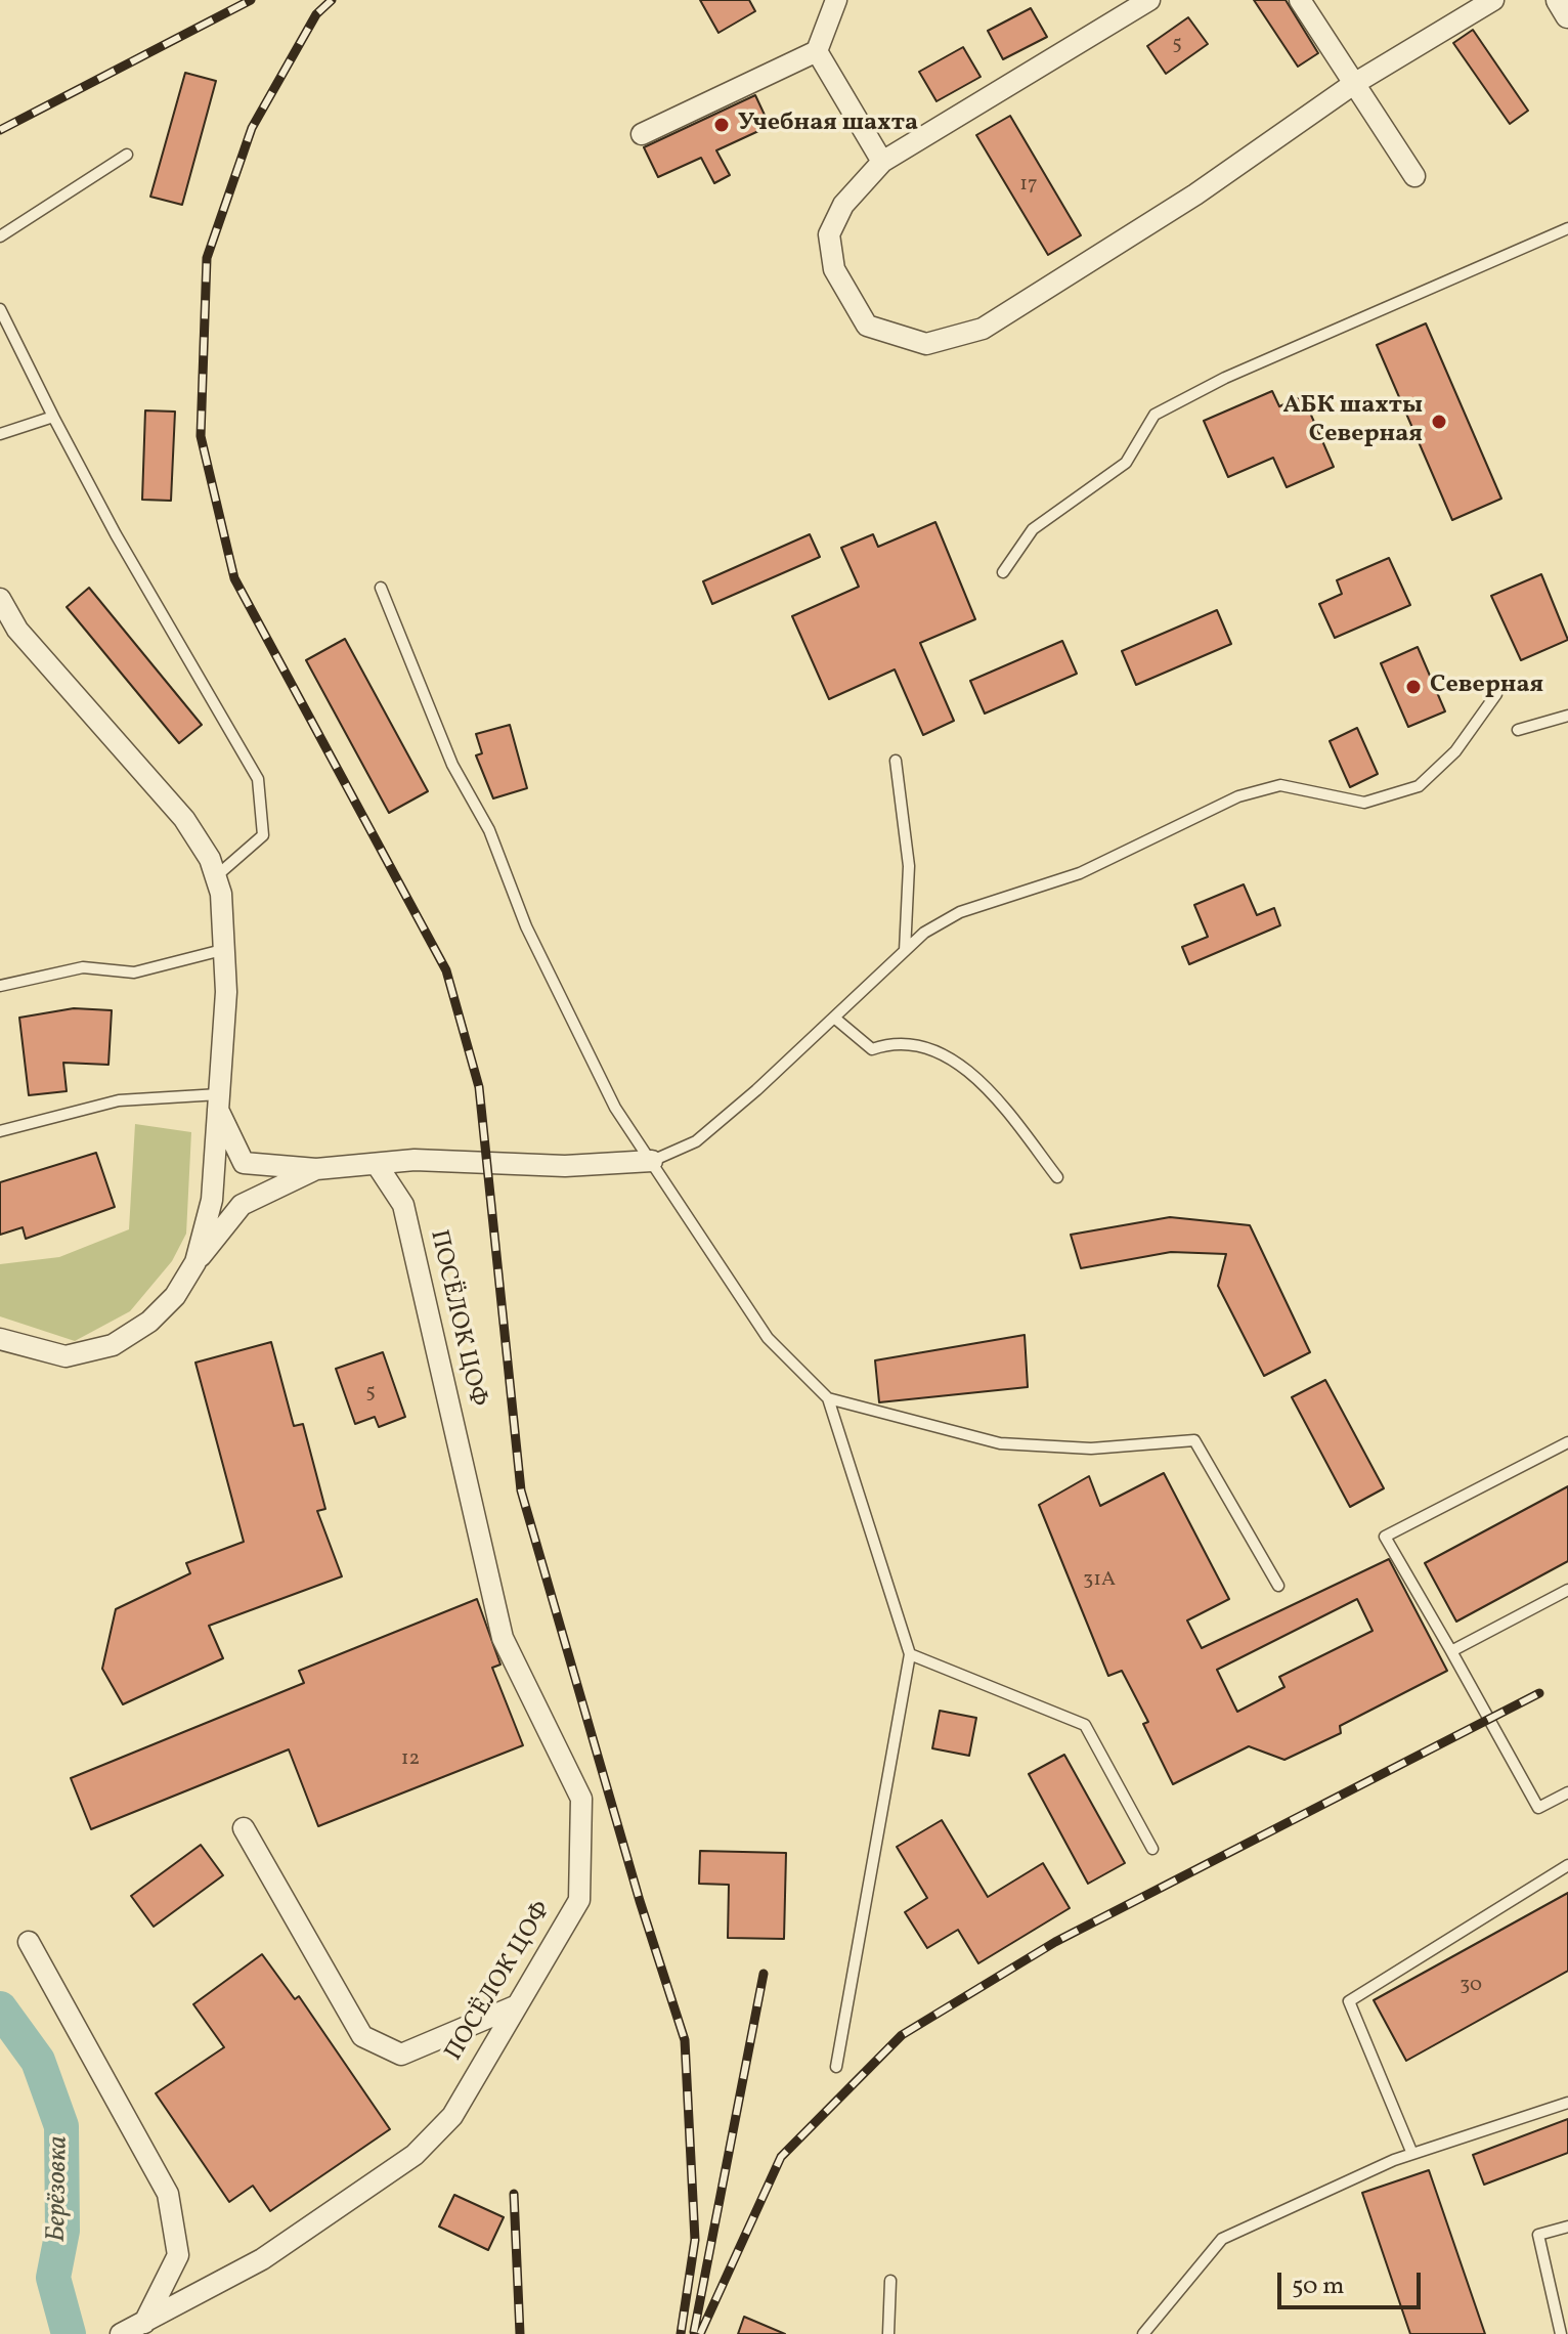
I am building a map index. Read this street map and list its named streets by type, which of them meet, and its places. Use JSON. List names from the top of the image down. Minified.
{"streets":{"street":["ПОСЁЛОК ЦОФ"]},"water":["Берёзовка"],"places":["Учебная шахта","АБК шахты Северная","Северная"],"house_numbers":["5","17","5","31А","12","30"],"scale_bar":"50 m"}
